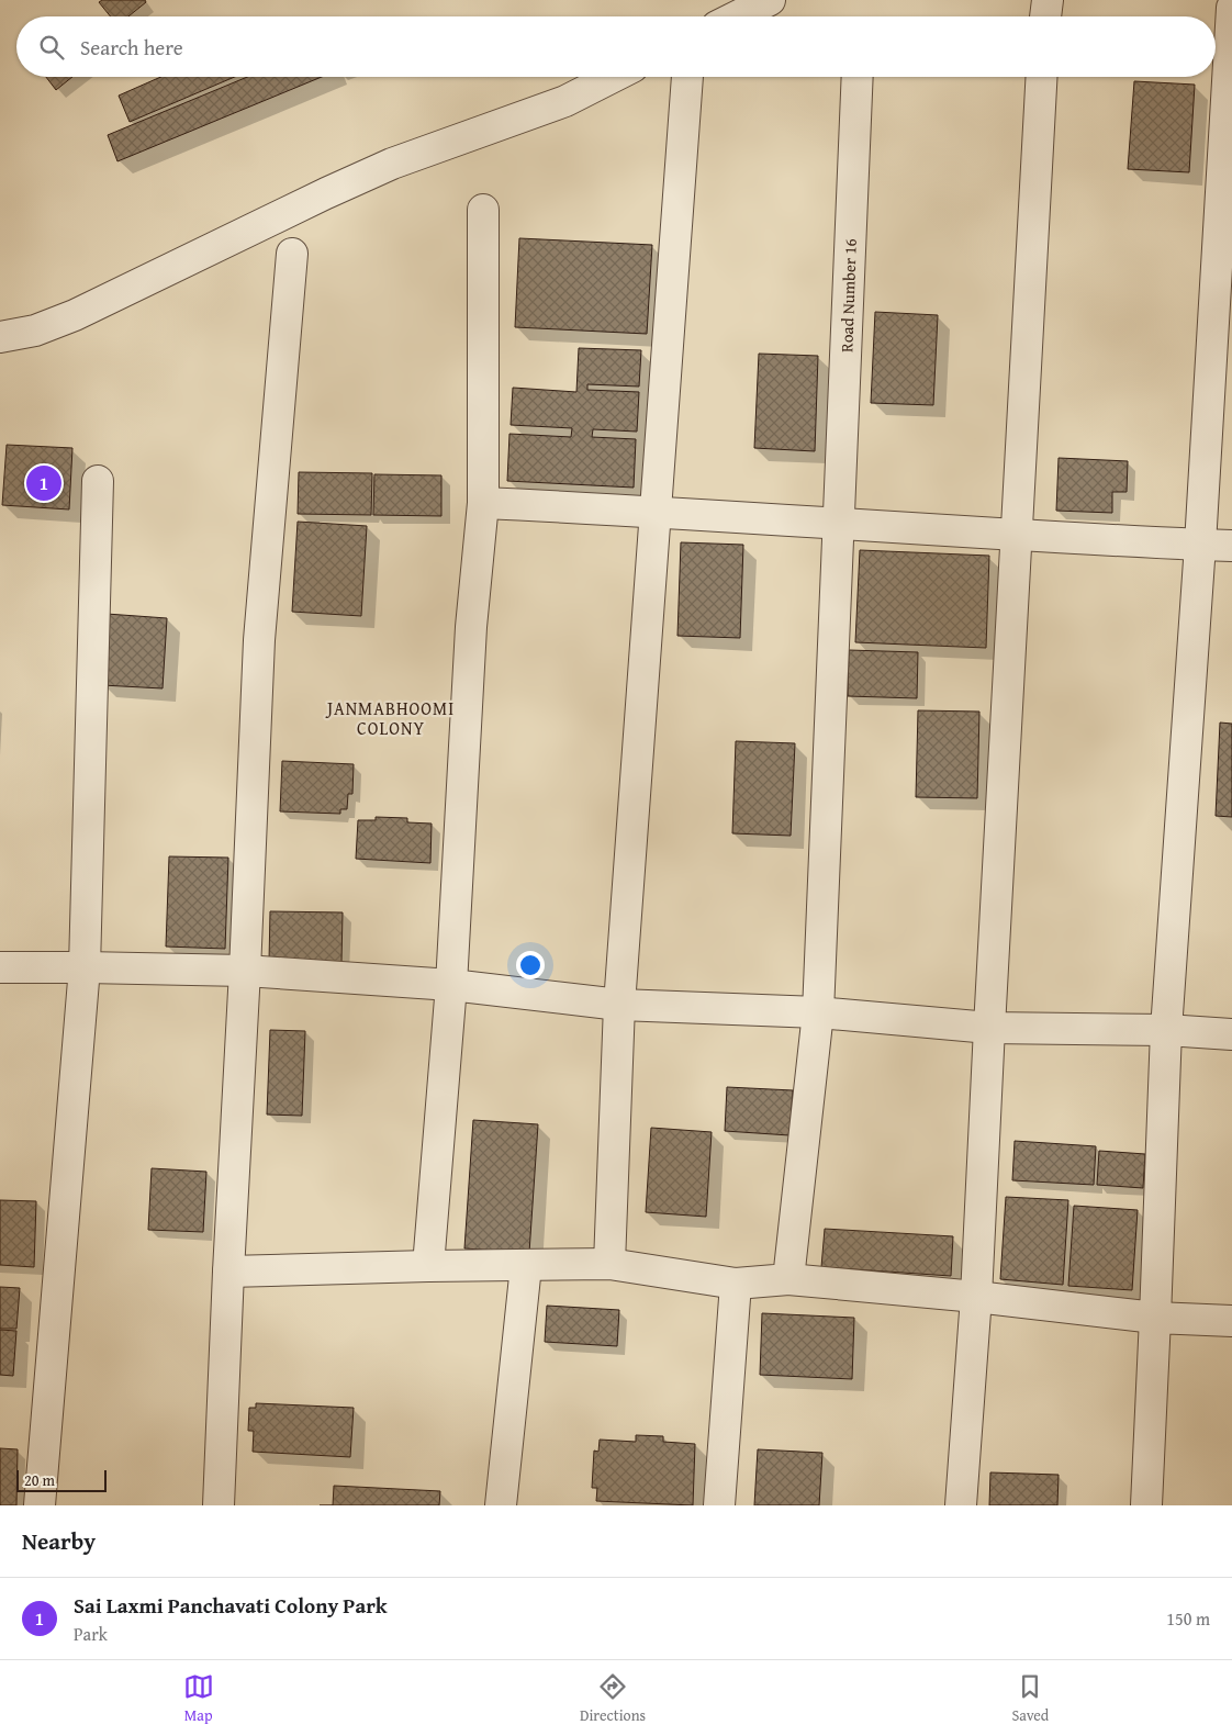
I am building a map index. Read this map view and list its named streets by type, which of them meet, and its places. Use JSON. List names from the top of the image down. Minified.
{"streets":{"street":["Road Number 16"]},"districts":["JANMABHOOMI COLONY"],"scale_bar":"20 m","page":{"search":"Search here","pins":"1","scale":"20 m","heading":"Nearby","list":[{"mark":"1","name":"Sai Laxmi Panchavati Colony Park","note":"Park","value":"150 m"}],"nav":["Map","Directions","Saved"]}}
